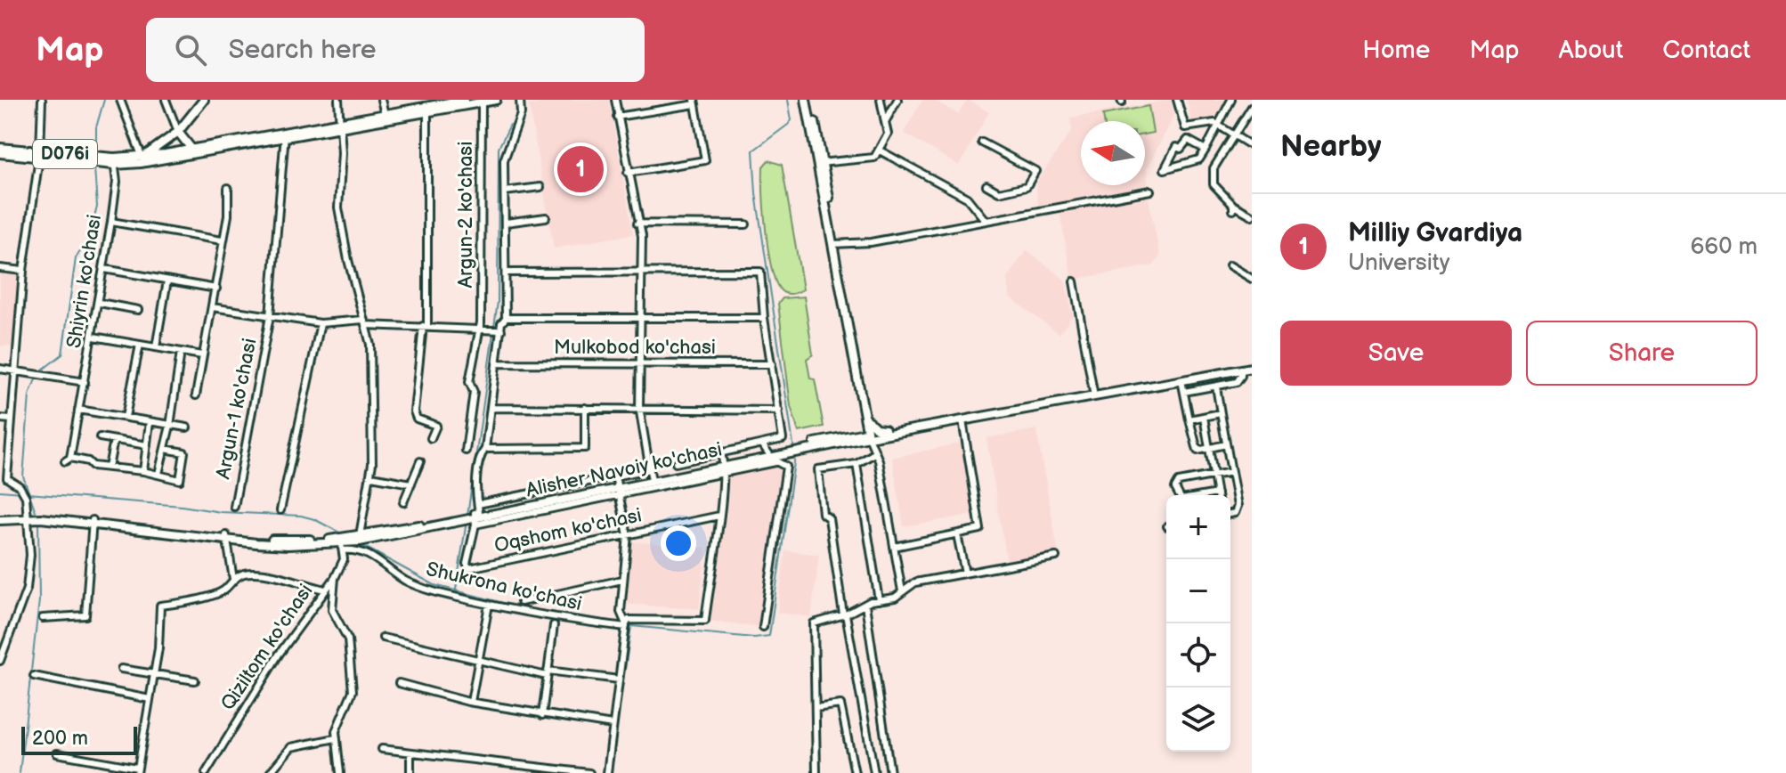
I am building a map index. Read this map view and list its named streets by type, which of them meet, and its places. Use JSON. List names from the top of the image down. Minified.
{"streets":{"main road":["D076i","Alisher Navoiy ko'chasi"],"street":["Argun-2 ko'chasi","Shiyrin ko'chasi","Mulkobod ko'chasi","Argun-1 ko'chasi","Oqshom ko'chasi","Shukrona ko'chasi","Qiziltom ko'chasi"]},"crossings":[["D076i","Argun-2 ko'chasi"],["D076i","Shiyrin ko'chasi"],["D076i","Argun-1 ko'chasi"],["Alisher Navoiy ko'chasi","Oqshom ko'chasi"],["Alisher Navoiy ko'chasi","Shukrona ko'chasi"],["Alisher Navoiy ko'chasi","Qiziltom ko'chasi"],["Oqshom ko'chasi","Shukrona ko'chasi"],["Shukrona ko'chasi","Qiziltom ko'chasi"]],"scale_bar":"200 m","north":"left","page":{"header":"Map","search":"Search here","nav":["Home","Map","About","Contact"],"heading":"Nearby","pins":"1","list":[{"mark":"1","name":"Milliy Gvardiya","note":"University","value":"660 m"}],"buttons":["Save","Share"],"map_buttons":["+","−"],"scale":"200 m"}}
